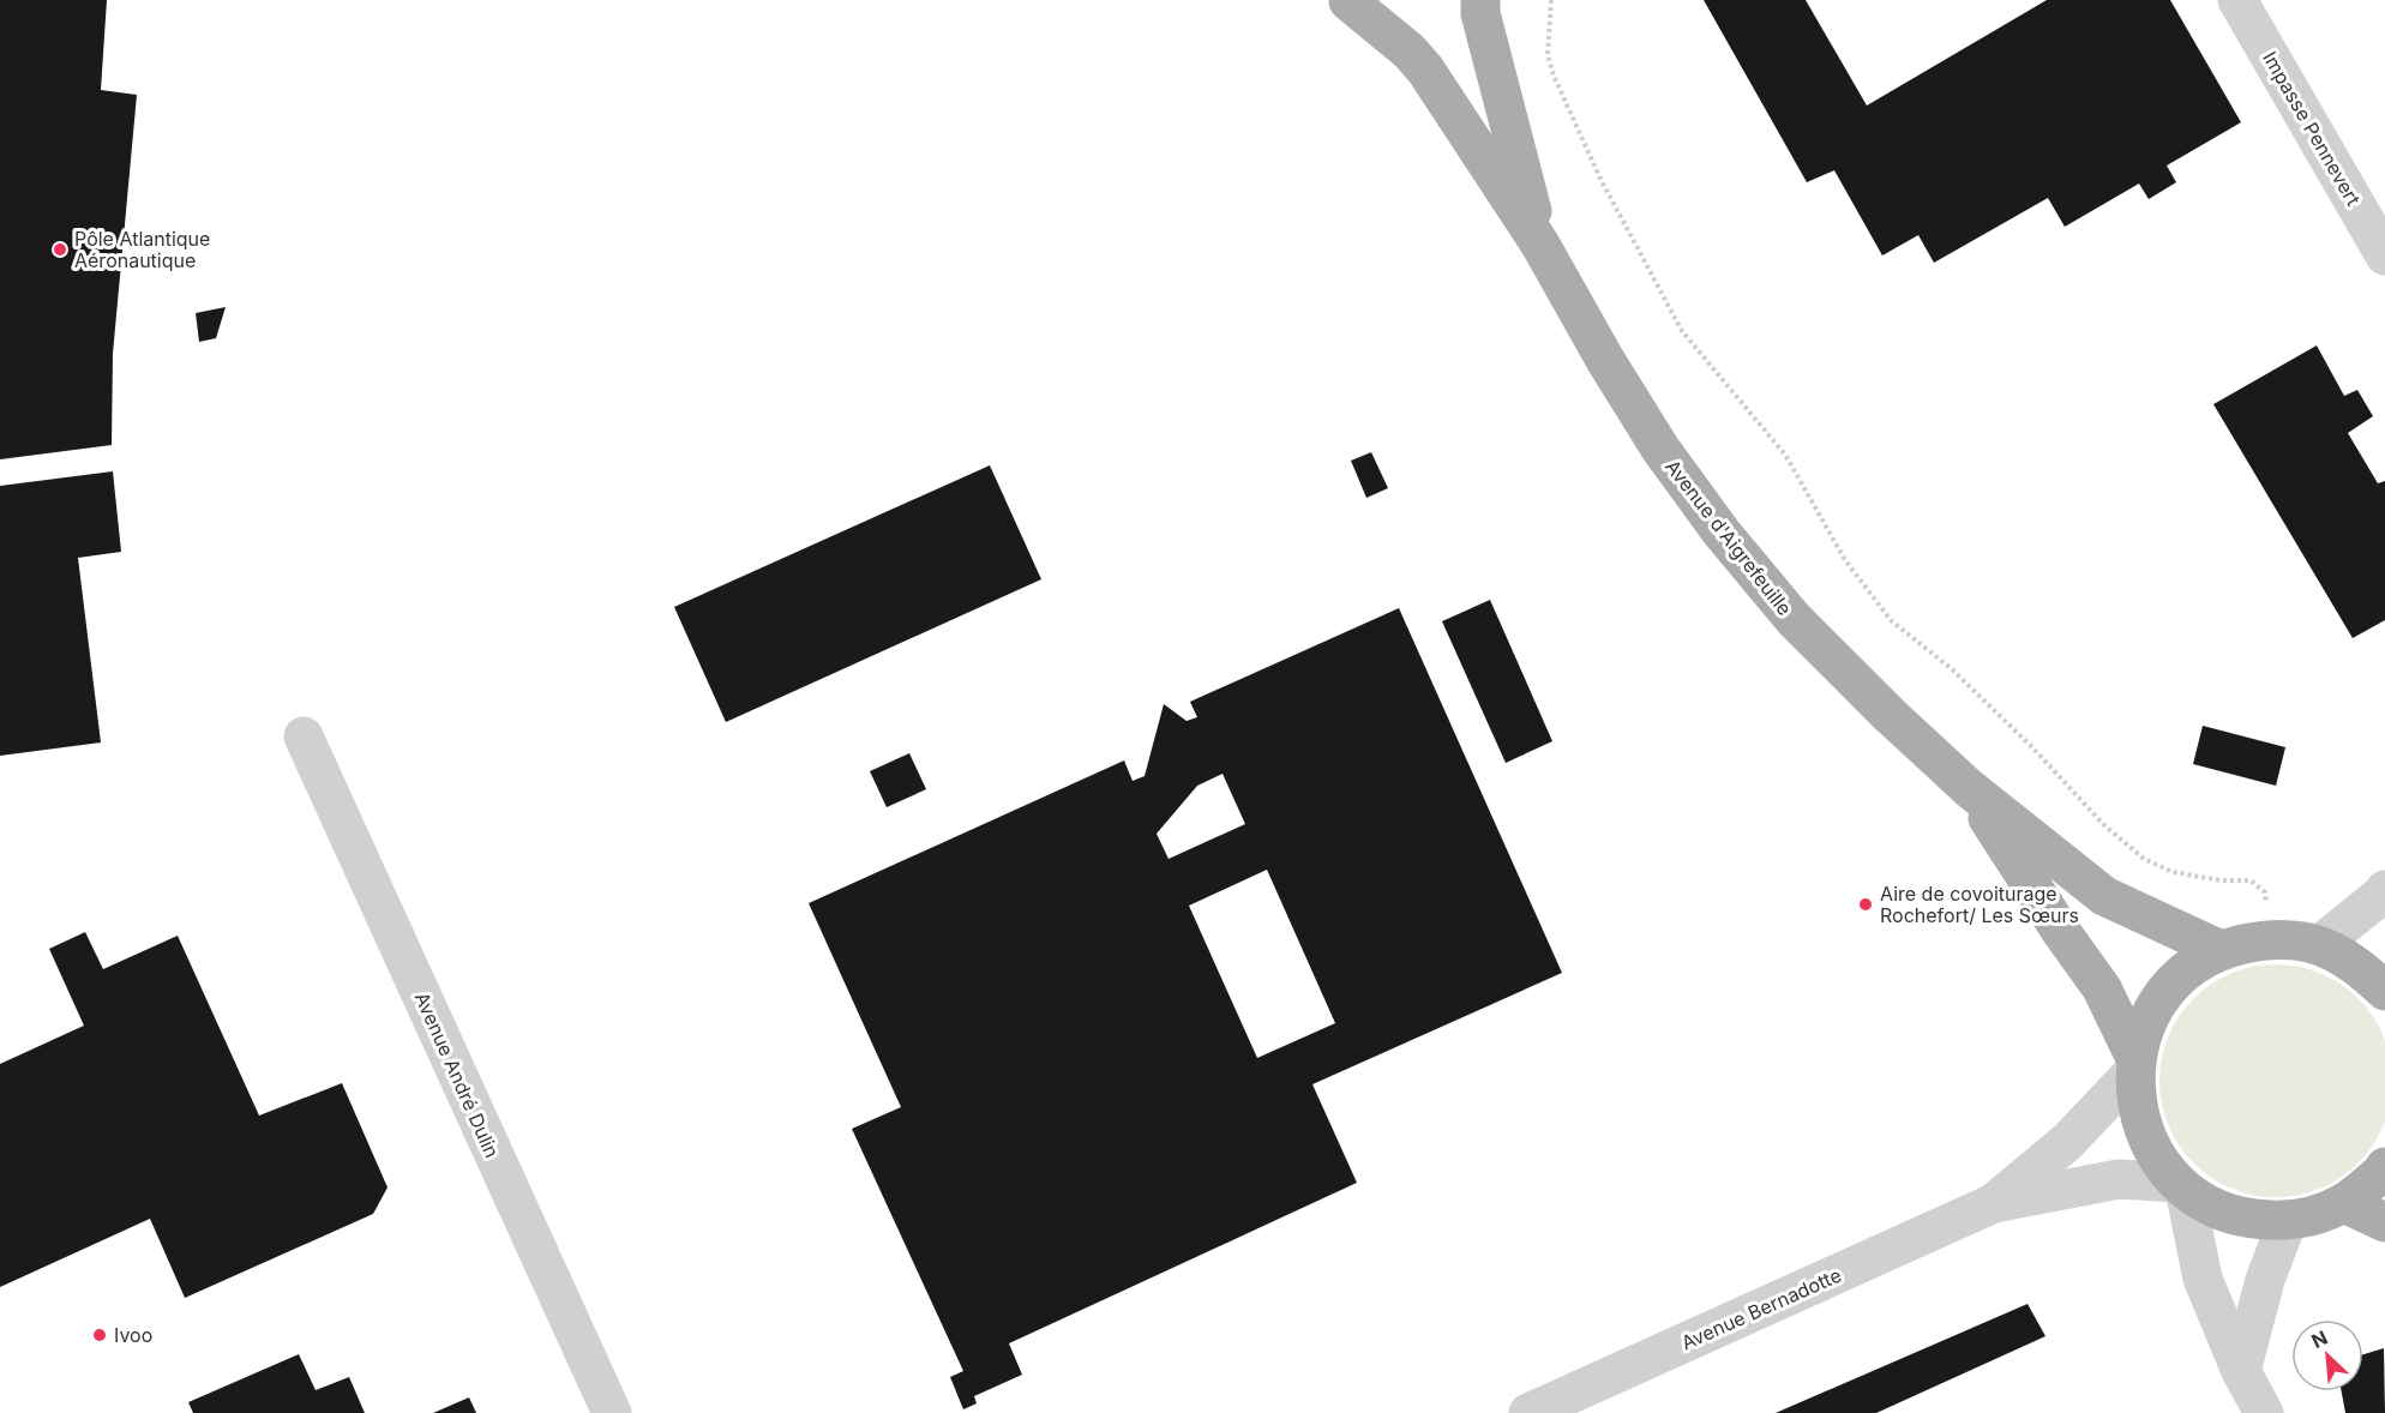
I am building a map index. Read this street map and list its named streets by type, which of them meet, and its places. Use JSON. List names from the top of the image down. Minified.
{"streets":{"main road":["Avenue d'Aigrefeuille"],"street":["Impasse Pennevert","Avenue André Dulin","Avenue Bernadotte"]},"crossings":[["Avenue d'Aigrefeuille","Avenue Bernadotte"]],"places":["Pôle Atlantique Aéronautique","Aire de covoiturage Rochefort/ Les Sœurs","Ivoo"],"north":"top left"}
